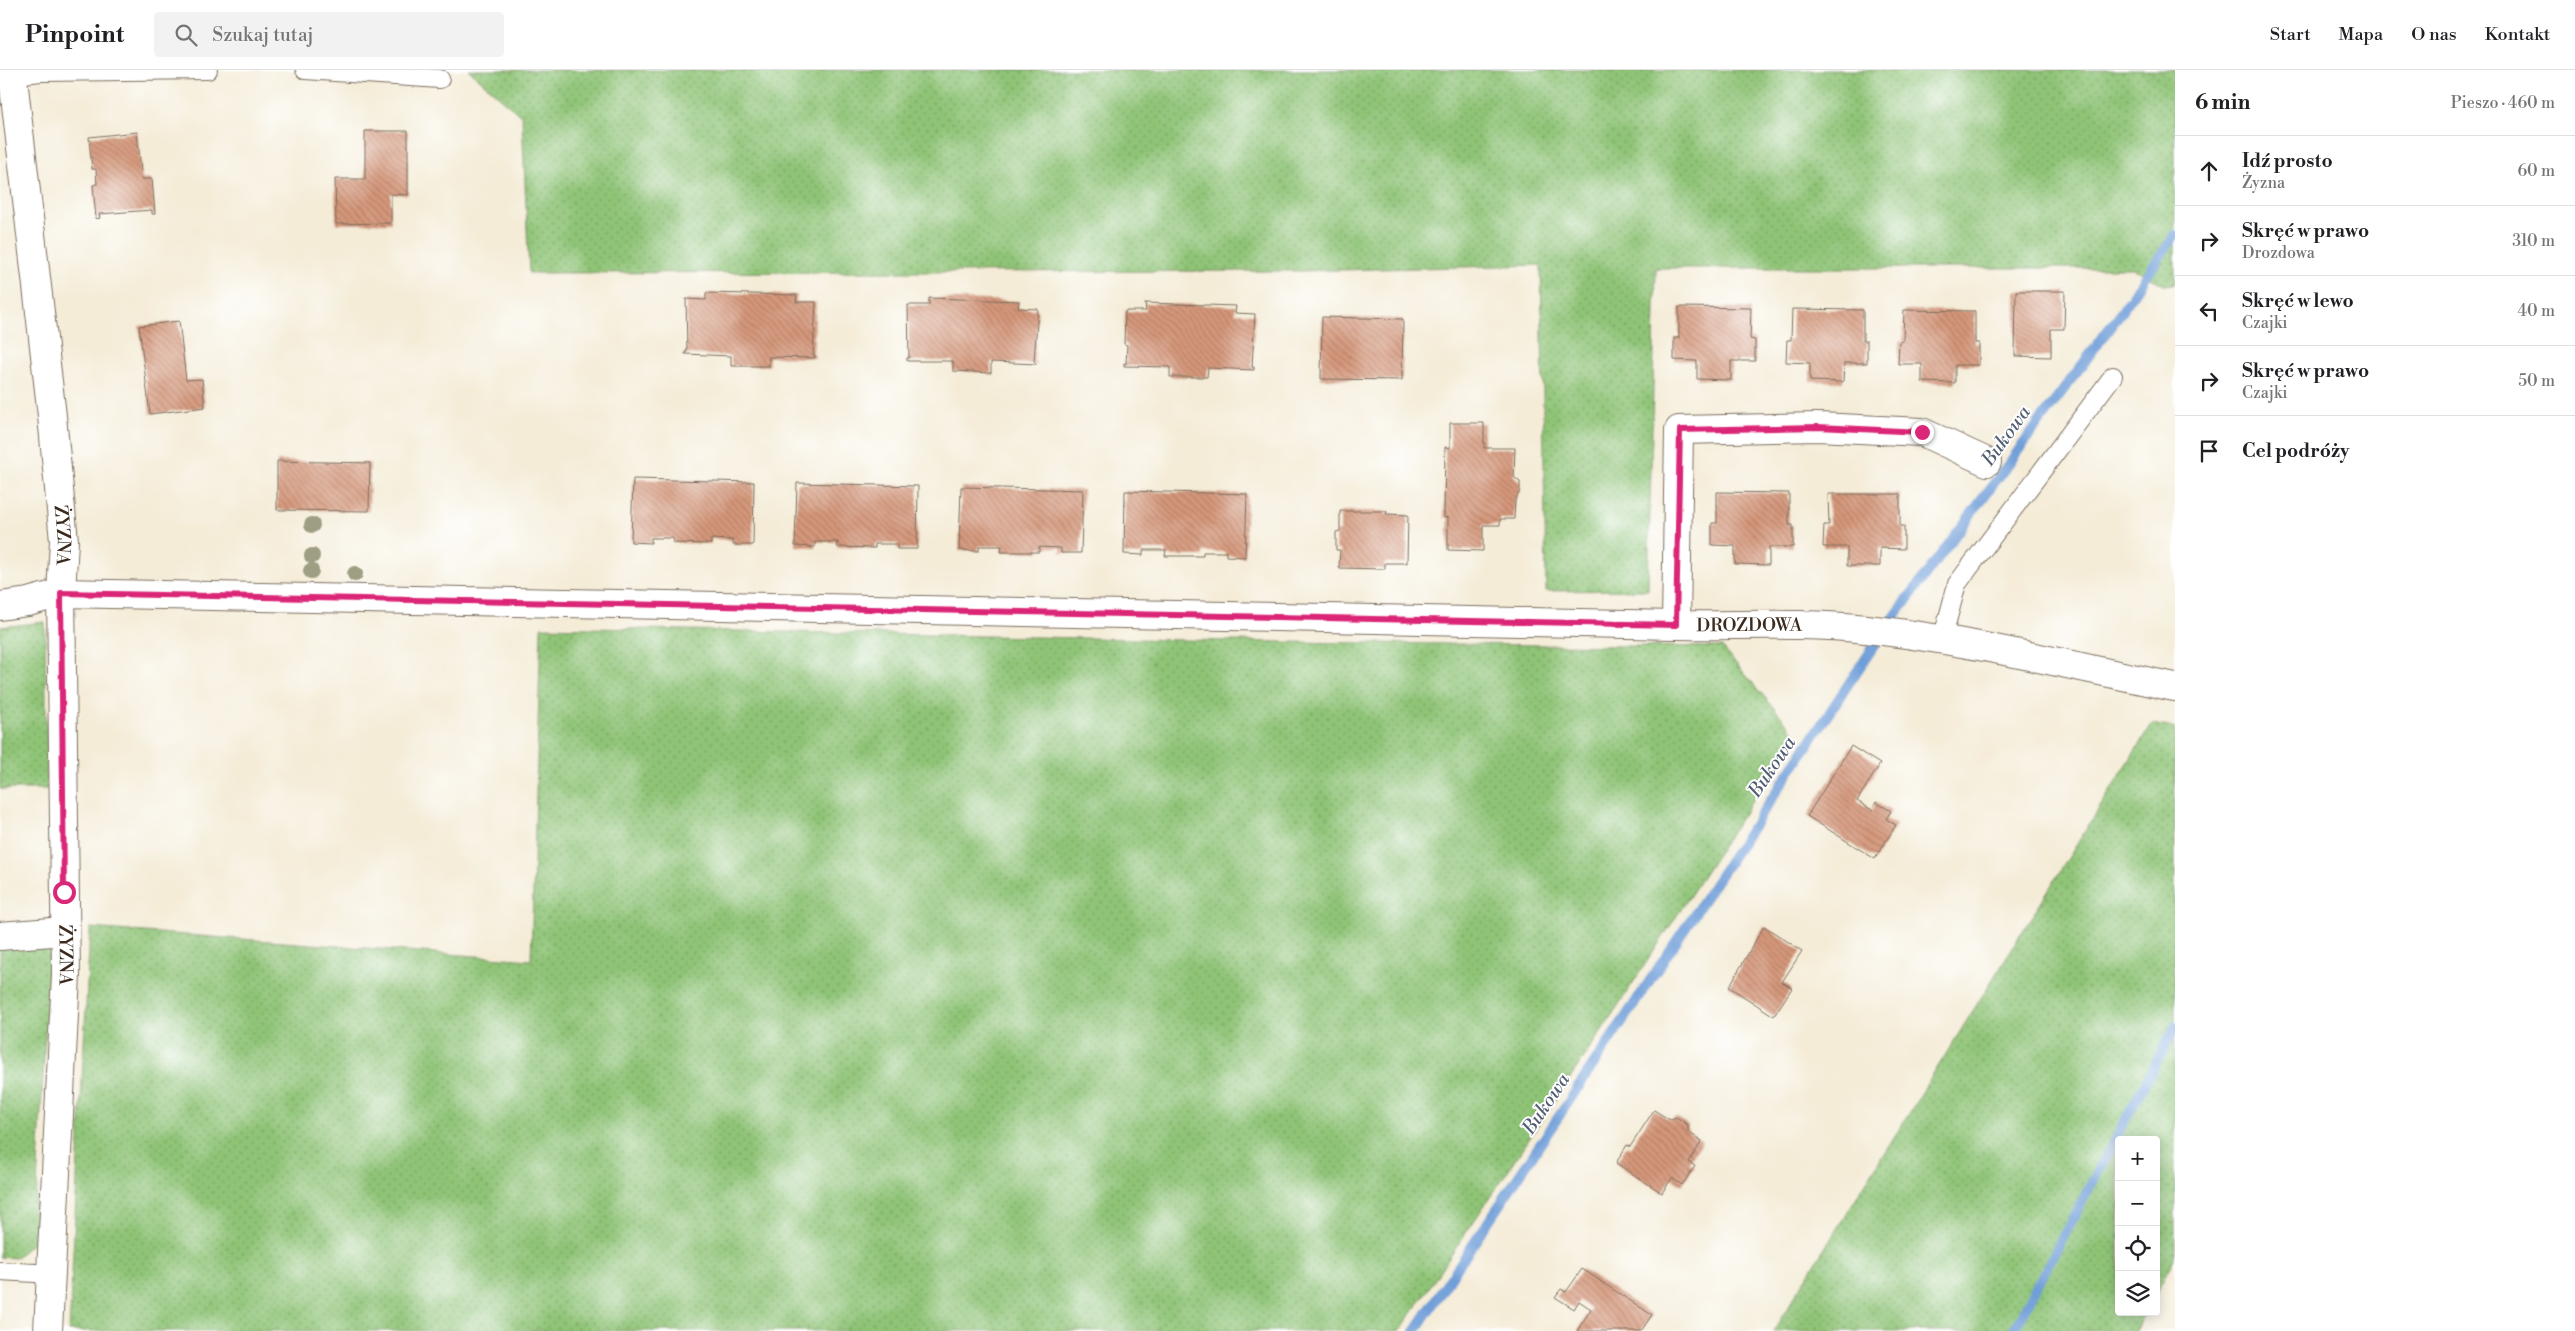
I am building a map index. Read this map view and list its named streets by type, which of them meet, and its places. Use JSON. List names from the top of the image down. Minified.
{"streets":{"street":["ŻYZNA","DROZDOWA"]},"crossings":[["ŻYZNA","DROZDOWA"]],"water":["Bukowa"],"page":{"header":"Pinpoint","search":"Szukaj tutaj","nav":["Start","Mapa","O nas","Kontakt"],"heading":["6 min","Pieszo · 460 m"],"list":[["Idź prosto","Żyzna","60 m"],["Skręć w prawo","Drozdowa","310 m"],["Skręć w lewo","Czajki","40 m"],["Skręć w prawo","Czajki","50 m"],"Cel podróży"],"map_buttons":["+","−"]}}
